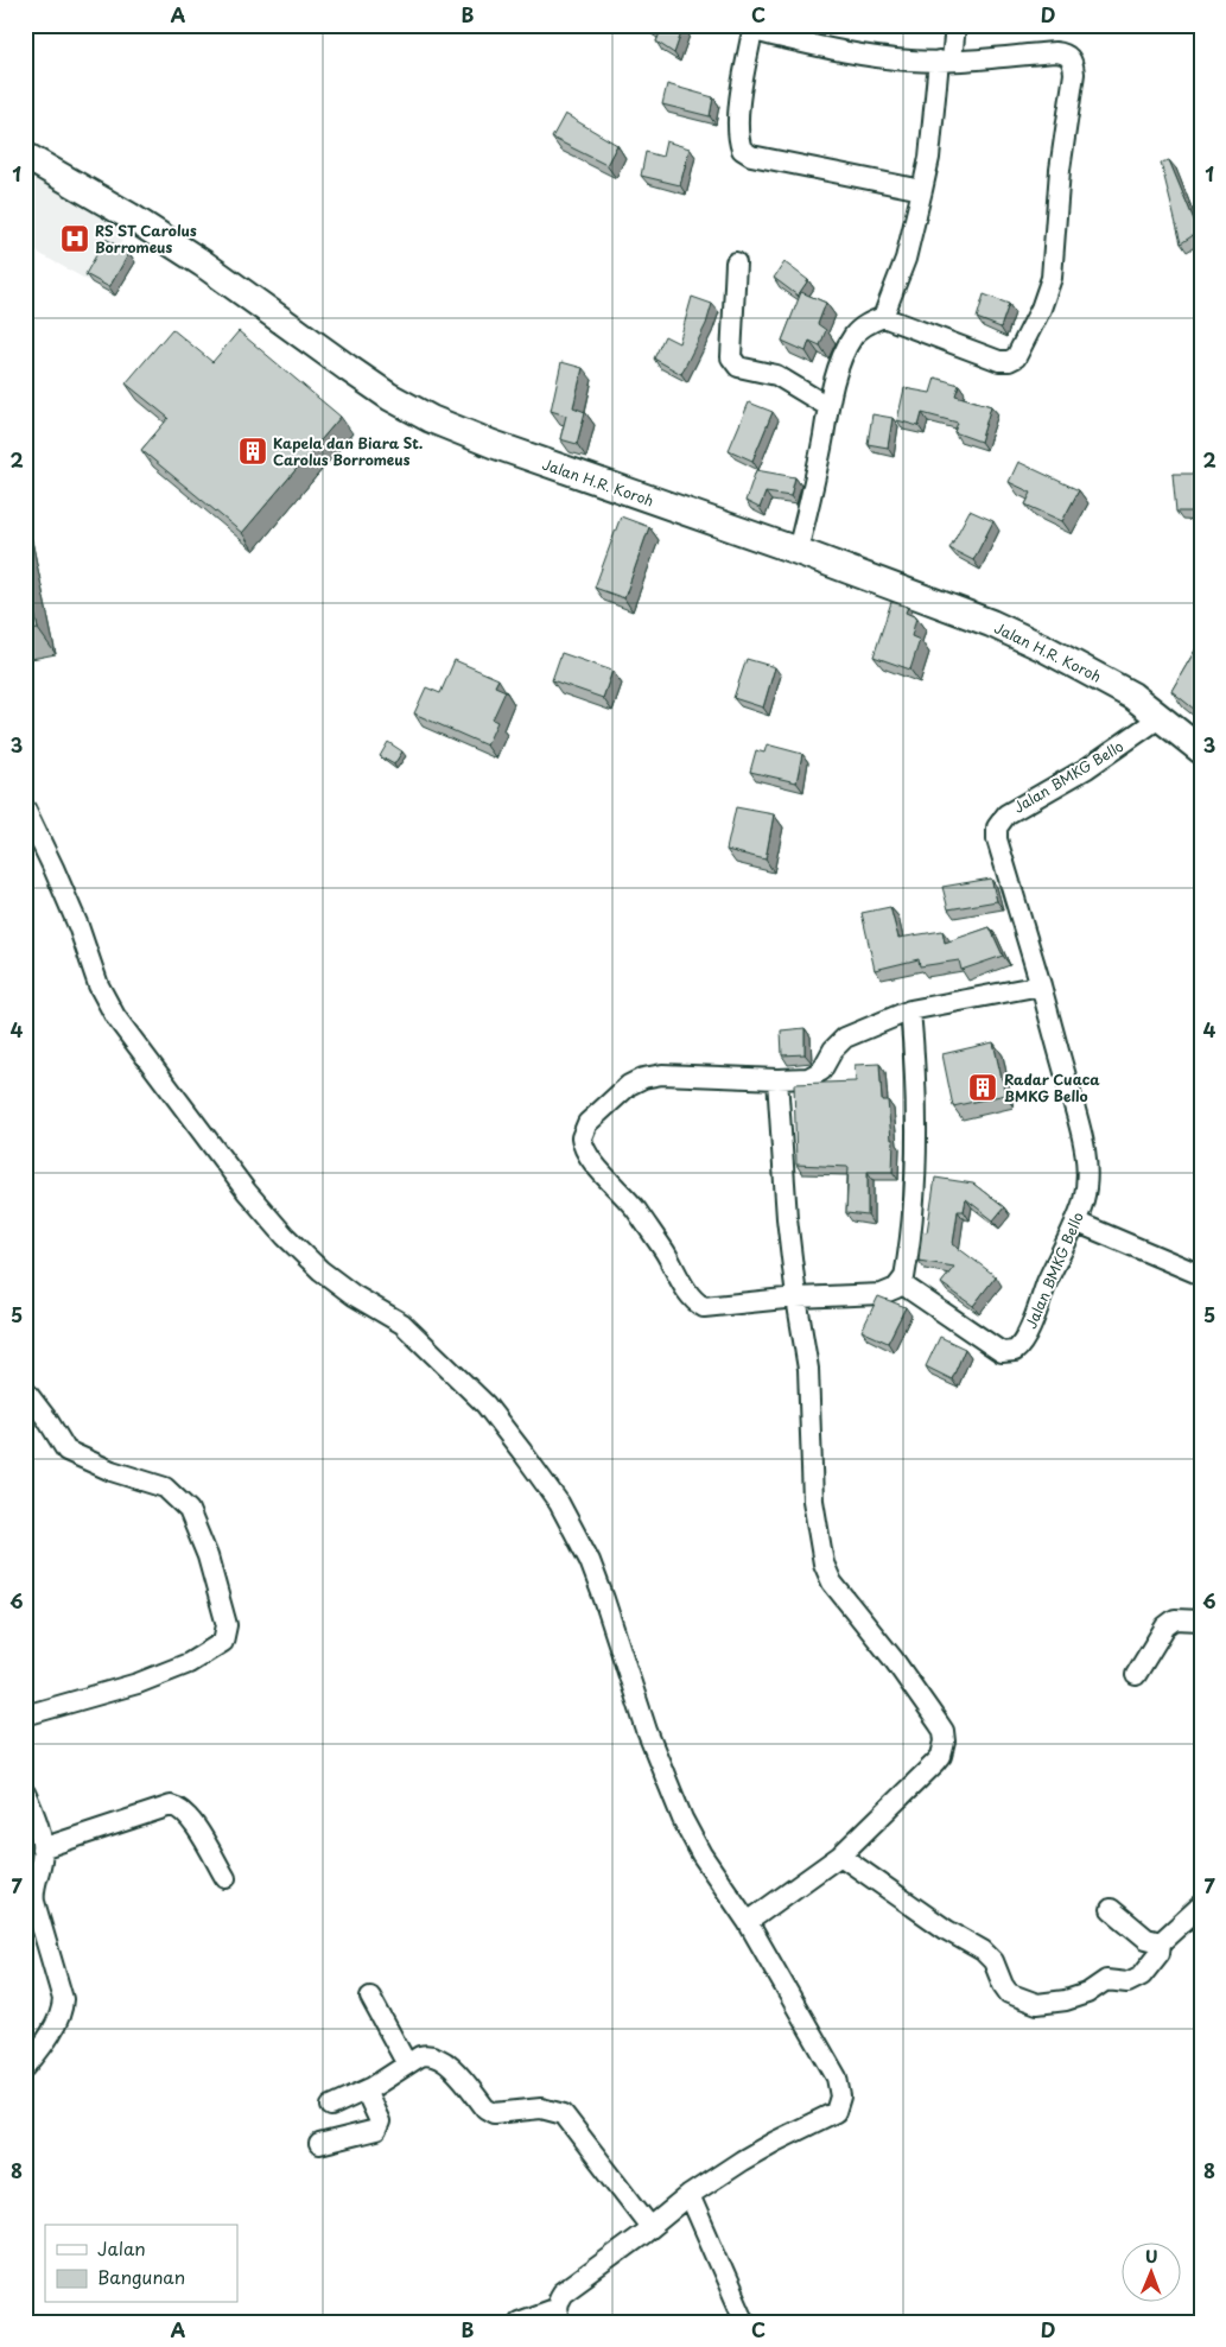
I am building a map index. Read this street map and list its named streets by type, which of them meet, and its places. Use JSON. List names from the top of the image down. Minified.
{"streets":{"main road":["Jalan H.R. Koroh"],"street":["Jalan BMKG Bello"]},"crossings":[["Jalan H.R. Koroh","Jalan BMKG Bello"]],"places":{"hospital":["RS ST Carolus Borromeus"],"building":["Kapela dan Biara St. Carolus Borromeus","Radar Cuaca BMKG Bello"]},"legend":["Jalan","Bangunan"],"north":"top","grid":{"columns":["A","B","C","D"],"rows":["1","2","3","4","5","6","7","8"]}}
